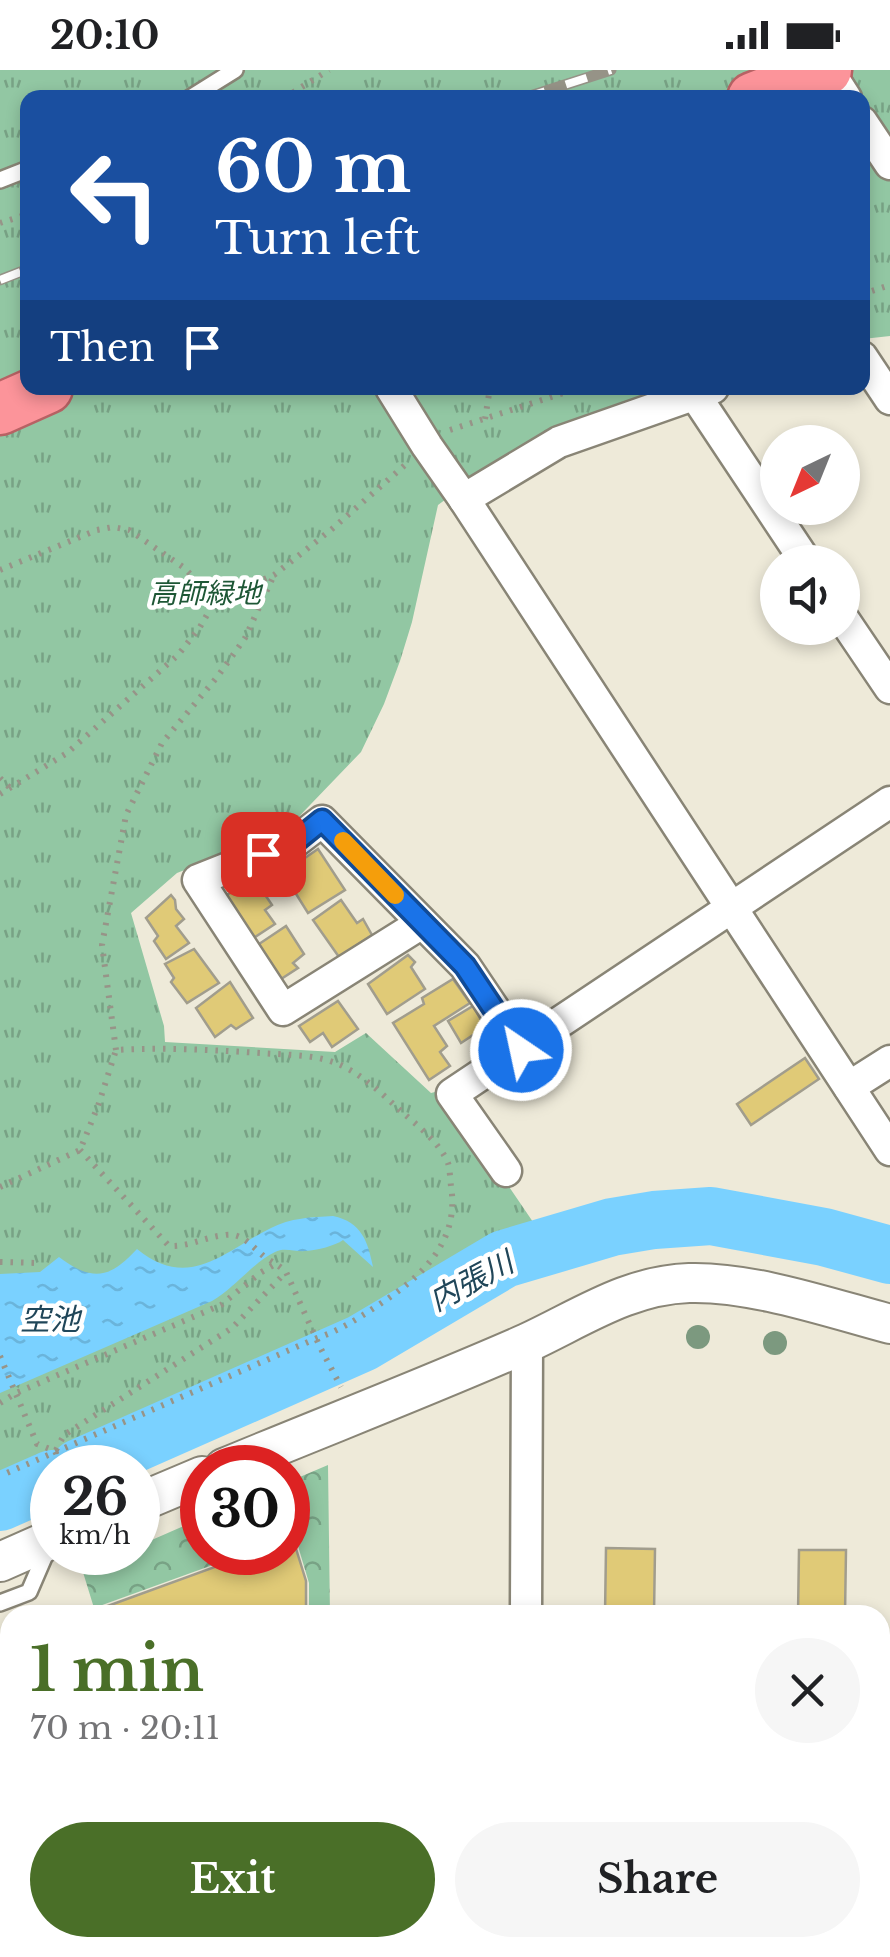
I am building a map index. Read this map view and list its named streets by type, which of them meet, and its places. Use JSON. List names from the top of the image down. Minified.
{"water":["内張川","空池"],"parks":["高師緑地"],"north":"bottom left","page":{"status":"20:10","turn":["60 m","Turn left"],"then":"Then","speed":"26 km/h","limit":"30","heading":["1 min","70 m · 20:11"],"buttons":["Exit","Share"]}}
